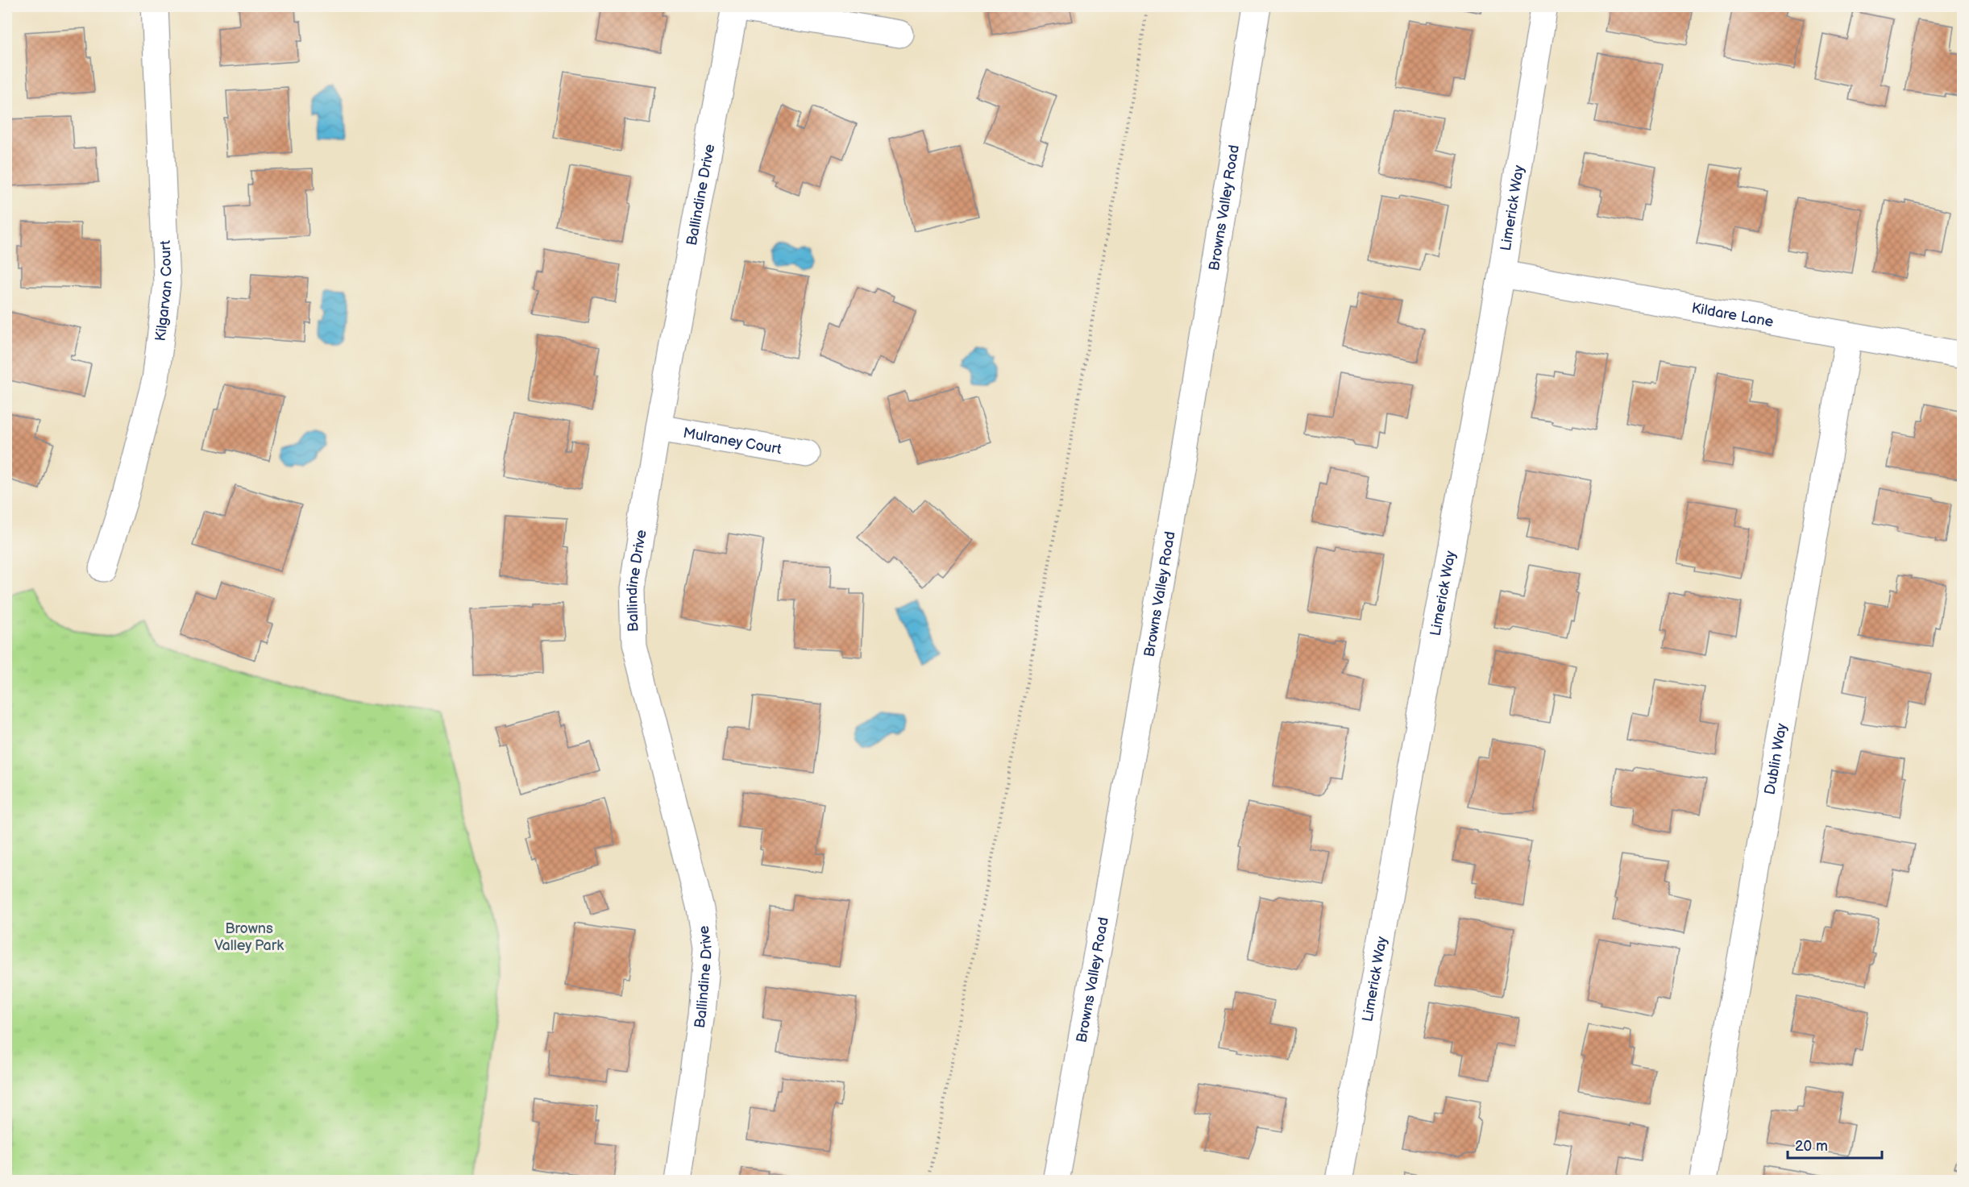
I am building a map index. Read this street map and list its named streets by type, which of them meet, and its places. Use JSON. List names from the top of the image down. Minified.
{"streets":{"street":["Ballindine Drive","Browns Valley Road","Limerick Way","Kilgarvan Court","Kildare Lane","Mulraney Court","Dublin Way"]},"crossings":[["Ballindine Drive","Mulraney Court"],["Limerick Way","Kildare Lane"],["Kildare Lane","Dublin Way"]],"parks":["Browns Valley Park"],"scale_bar":"20 m"}
